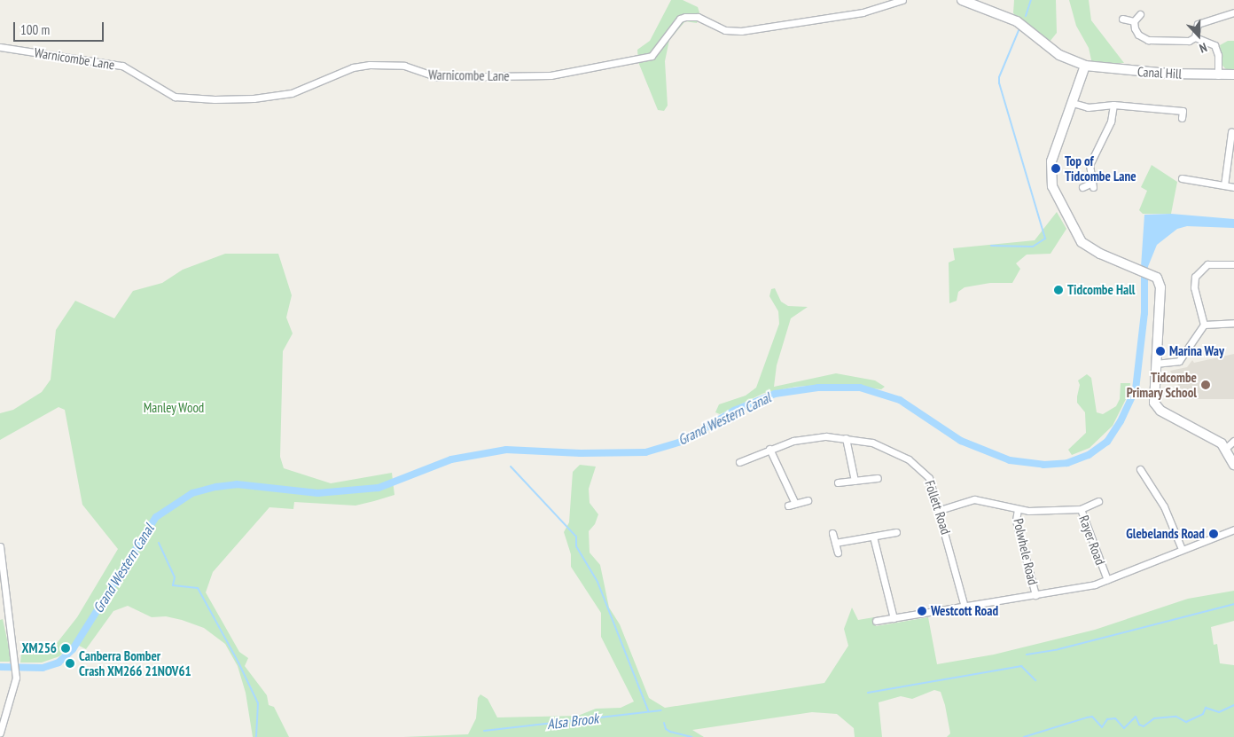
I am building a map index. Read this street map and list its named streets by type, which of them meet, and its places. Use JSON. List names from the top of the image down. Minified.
{"streets":{"street":["Warnicombe Lane","Canal Hill","Follett Road","Rayer Road","Polwhele Road"]},"crossings":[["Follett Road","Rayer Road"],["Rayer Road","Polwhele Road"]],"water":["Grand Western Canal","Alsa Brook"],"parks":["Manley Wood"],"places":["Top of Tidcombe Lane","Tidcombe Hall","Marina Way","Tidcombe Primary School","Glebelands Road","Westcott Road","XM256","Canberra Bomber Crash XM266 21NOV61"],"scale_bar":"100 m","north":"bottom"}
